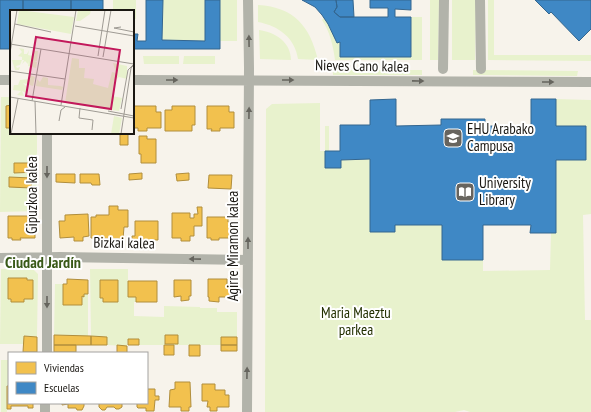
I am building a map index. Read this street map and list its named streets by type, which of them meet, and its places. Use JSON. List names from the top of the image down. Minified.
{"streets":{"street":["Nieves Cano kalea","Gipuzkoa kalea","Bizkai kalea","Agirre Miramon kalea"]},"crossings":[["Nieves Cano kalea","Agirre Miramon kalea"],["Gipuzkoa kalea","Bizkai kalea"],["Bizkai kalea","Agirre Miramon kalea"]],"one_way":["Nieves Cano kalea","Gipuzkoa kalea","Bizkai kalea","Agirre Miramon kalea"],"districts":["Ciudad Jardín"],"parks":["Maria Maeztu parkea"],"places":{"school or university":["EHU Arabako Campusa"],"library":["University Library"]},"legend":["Viviendas","Escuelas"]}
